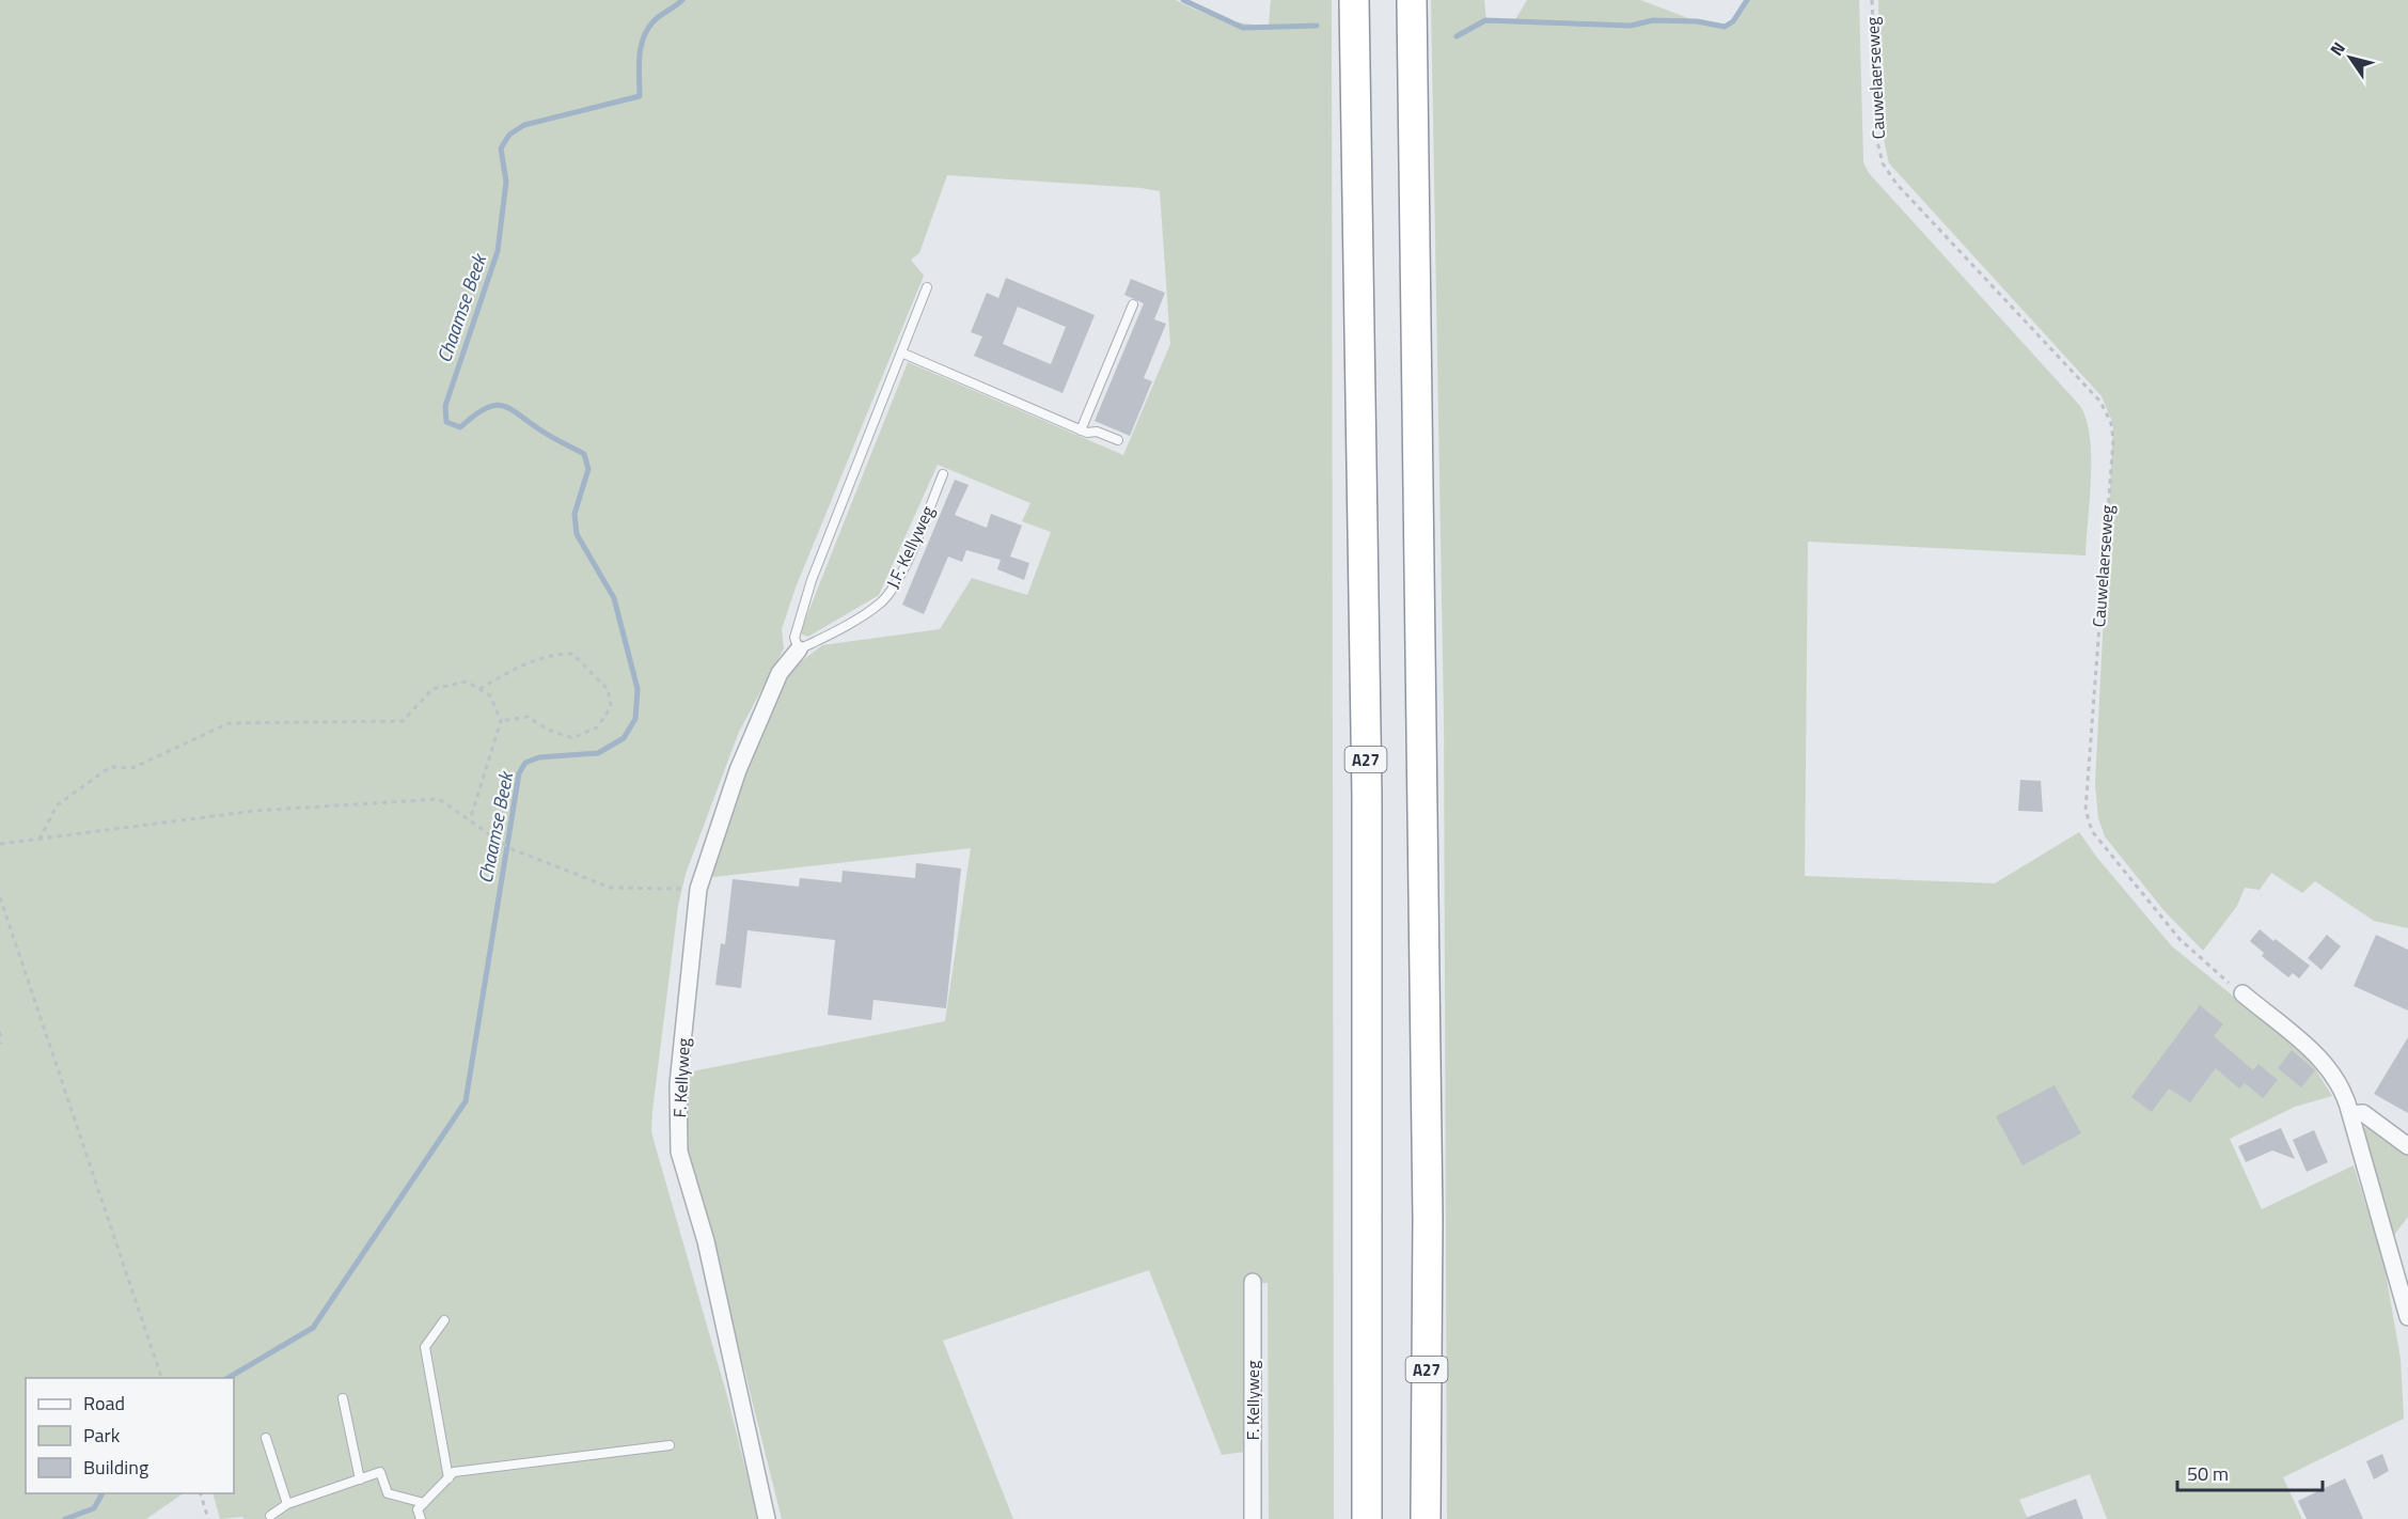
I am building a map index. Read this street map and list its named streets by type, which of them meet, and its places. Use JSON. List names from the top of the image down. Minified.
{"streets":{"highway":["A27"],"street":["F. Kellyweg"],"lane":["J.F. Kellyweg"],"path":["Cauwelaerseweg"]},"crossings":[["J.F. Kellyweg","F. Kellyweg"]],"water":["Chaamse Beek"],"legend":["Road","Park","Building"],"scale_bar":"50 m","north":"top left"}
